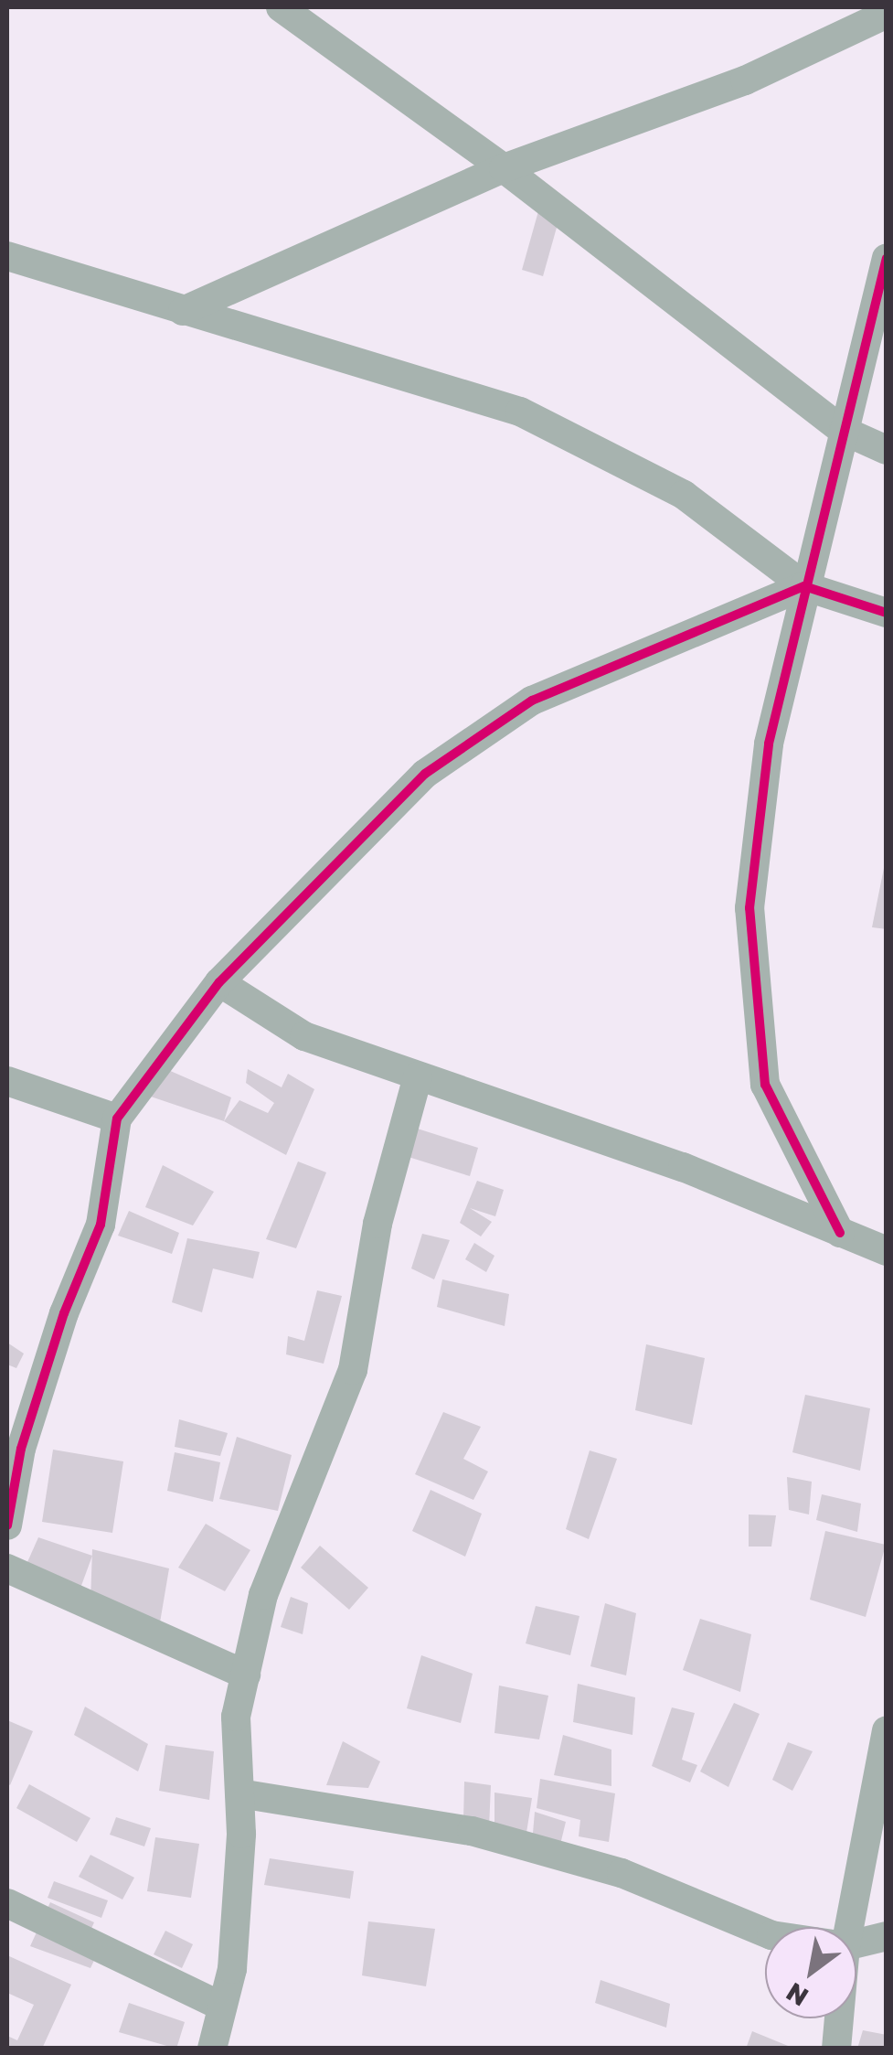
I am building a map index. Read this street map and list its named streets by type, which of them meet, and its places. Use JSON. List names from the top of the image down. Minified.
{"north":"bottom left"}
